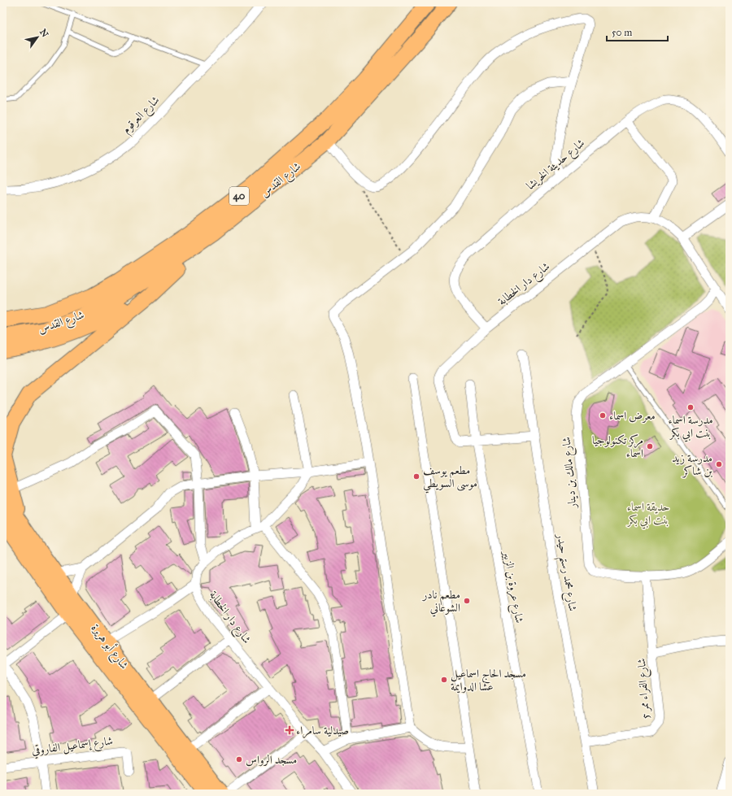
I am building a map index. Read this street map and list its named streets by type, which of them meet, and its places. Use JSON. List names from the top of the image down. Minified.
{"streets":{"highway":["شارع القدس","40","شارع أبو هريرة"],"street":["شارع العرقوم","شارع حديثة الخريشا","شارع دار الخطابة","شارع مالك بن دينار","شارع محمد رستم حيدر","شارع عروة بن الزبير","شارع الفراء ممر 5","شارع إسماعيل الفاروقي"]},"crossings":[["شارع حديثة الخريشا","شارع دار الخطابة"],["شارع دار الخطابة","شارع مالك بن دينار"],["شارع دار الخطابة","شارع محمد رستم حيدر"],["شارع دار الخطابة","شارع عروة بن الزبير"],["شارع محمد رستم حيدر","شارع الفراء ممر 5"]],"parks":["حديقة اسماء بنت ابي بكر"],"places":{"other":["مدرسة اسماء بنت ابي بكر","معرض اسماء","مركز تكنولوجيا اسماء","مدرسة زيد بن شاكر","مطعم يوسف موسى السويطي","مطعم نادر الشوعاني","مسجد الحاج اسماعيل عشا الدوايمة","مسجد الرواس"],"health":["صيدلية سامراء"]},"scale_bar":"50 m","north":"top right"}
